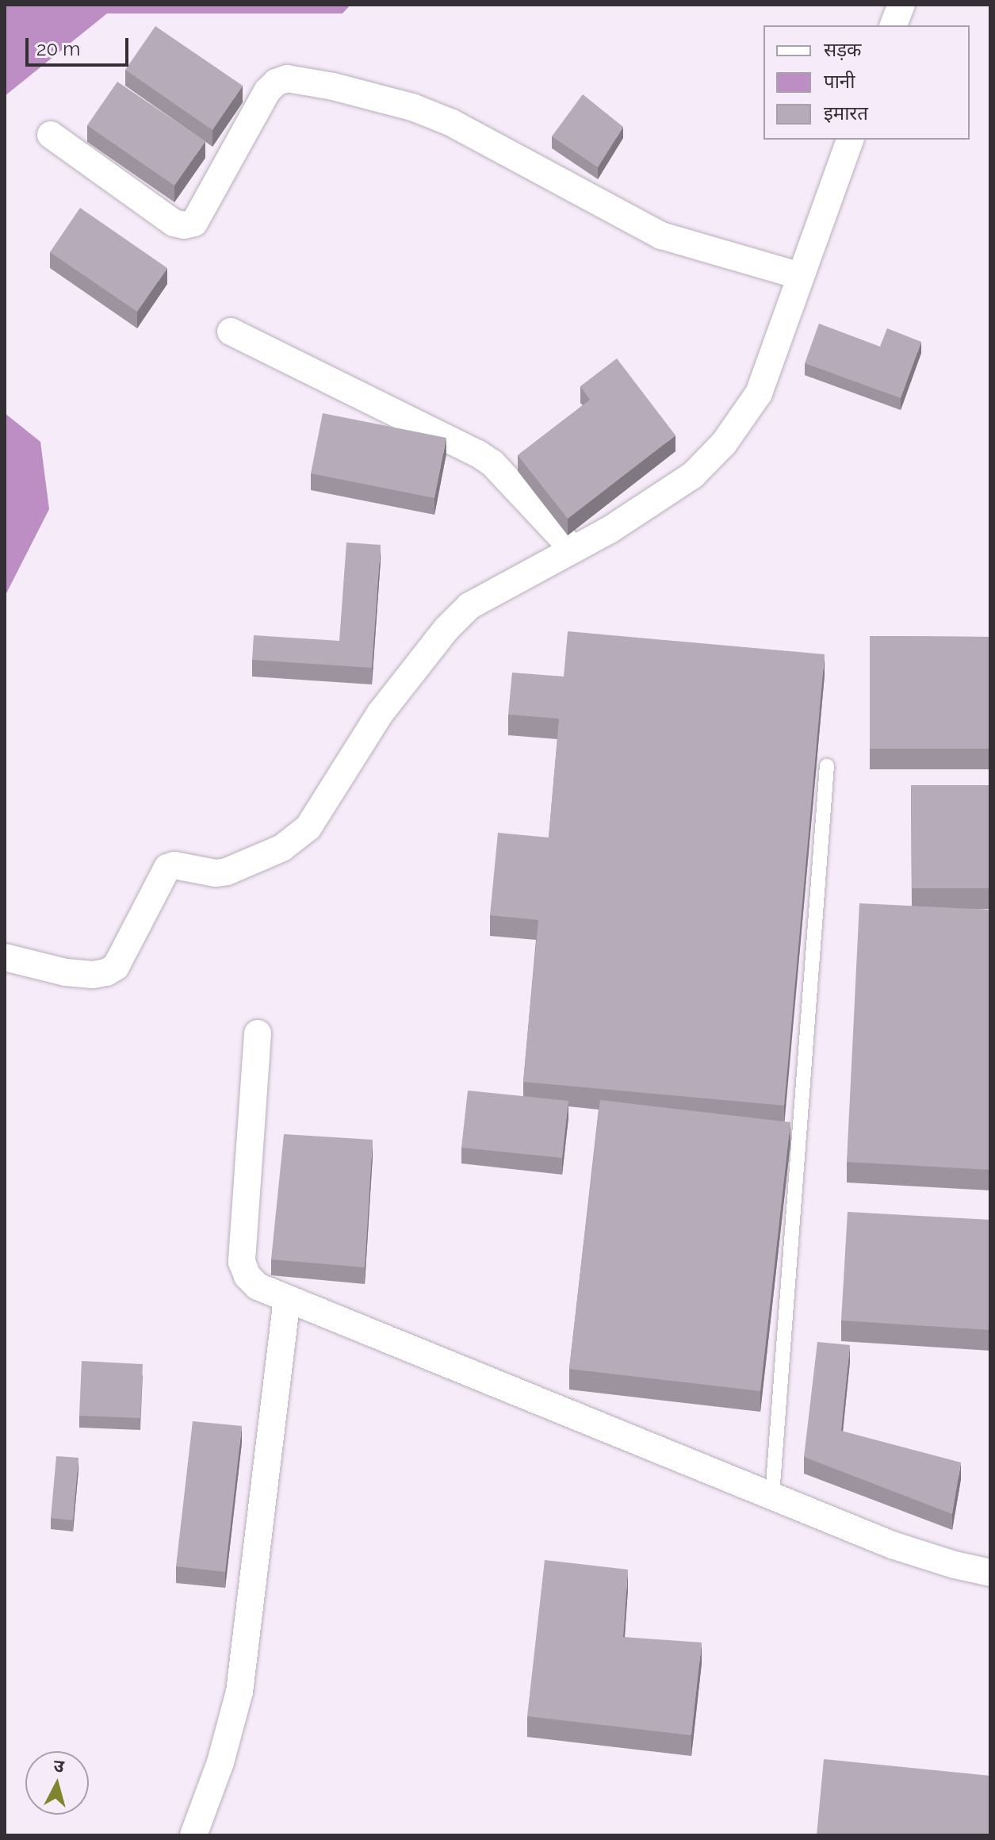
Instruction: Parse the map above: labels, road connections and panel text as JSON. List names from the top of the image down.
{
  "legend": ["सड़क", "पानी", "इमारत"],
  "scale_bar": "20 m",
  "north": "top"
}
